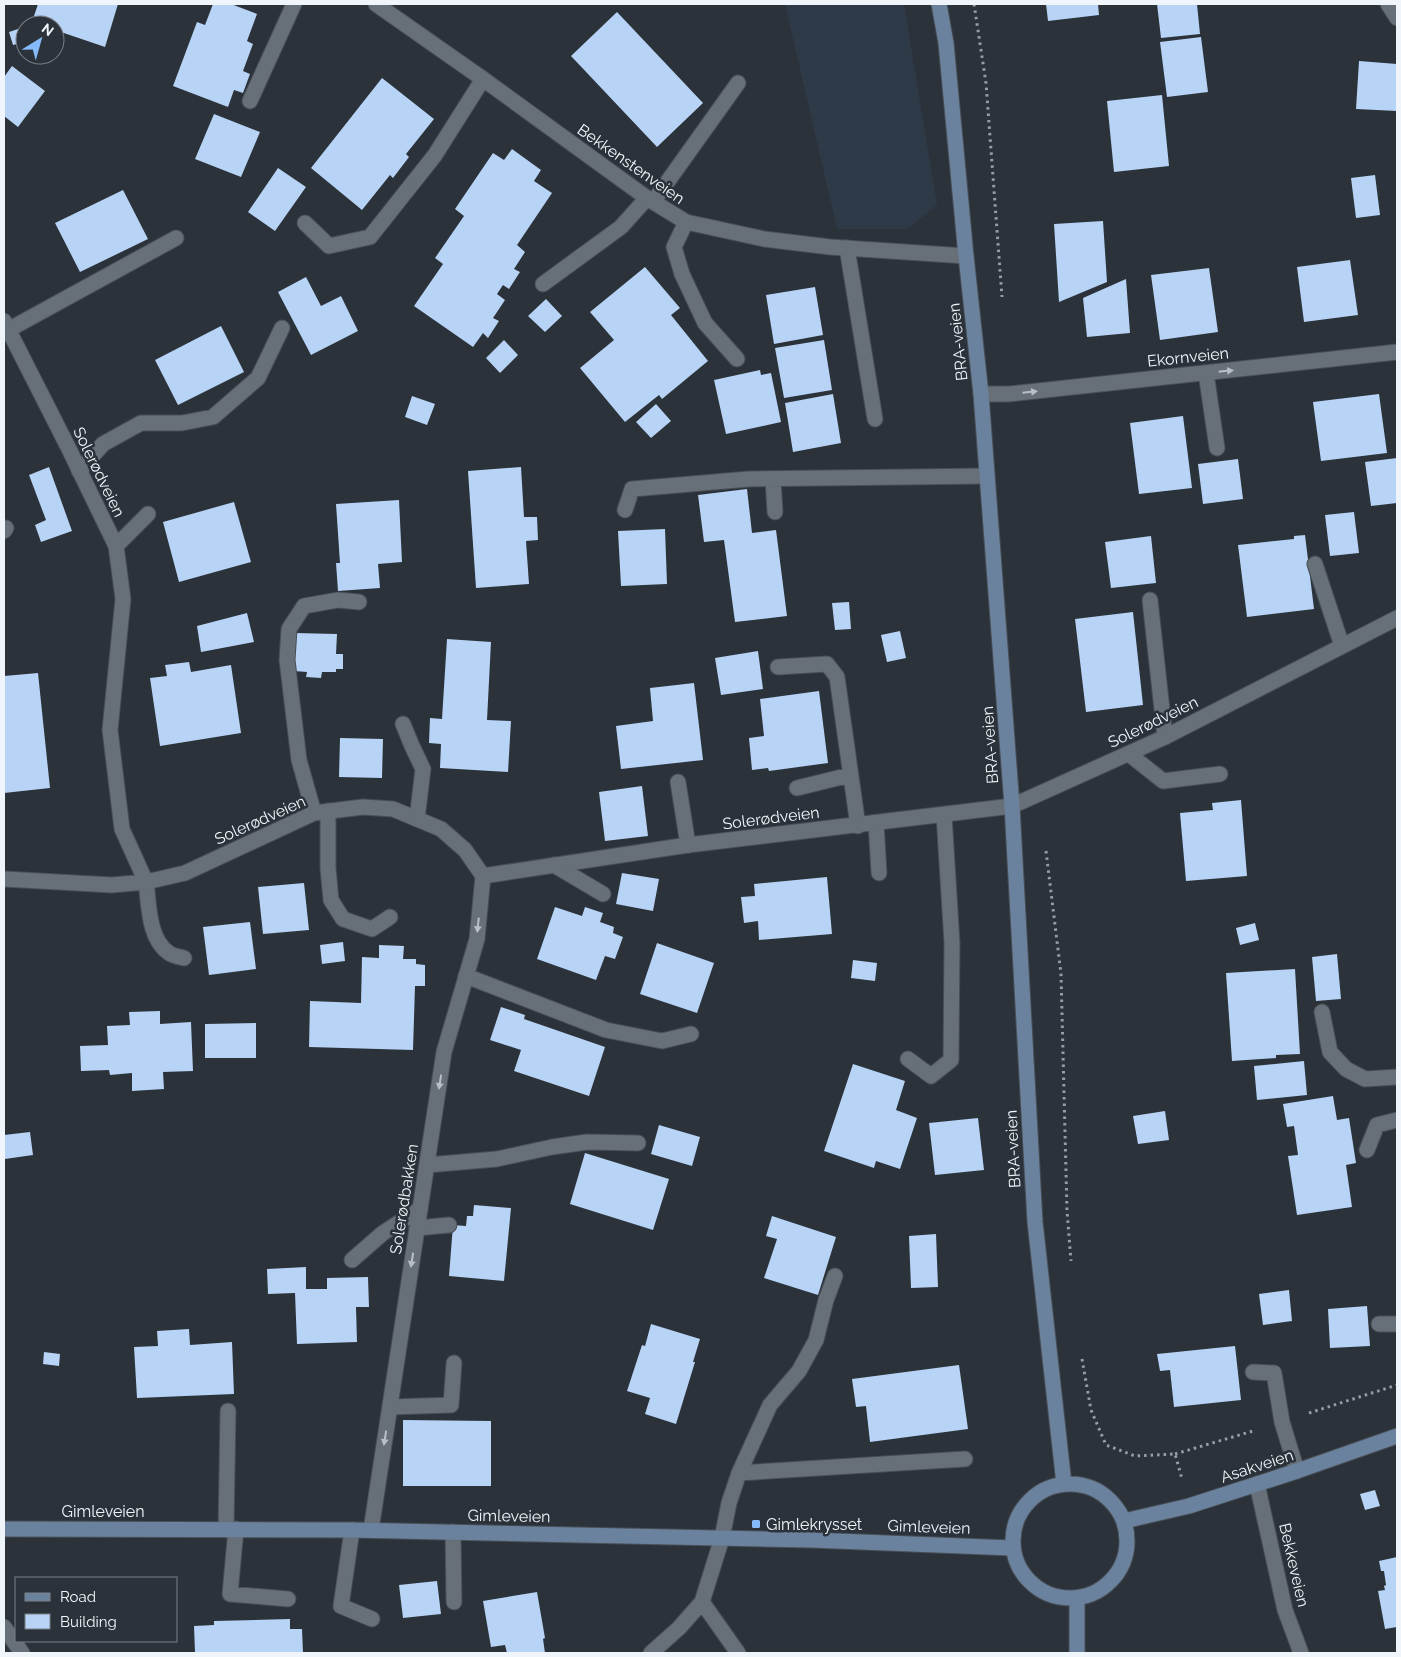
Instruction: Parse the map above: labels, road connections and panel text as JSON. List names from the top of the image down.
{
  "streets": {
    "main road": ["BRA-veien", "Asakveien", "Gimleveien"],
    "street": [
      "Bekkenstenveien",
      "Ekornveien",
      "Solerødveien",
      "Solerødbakken",
      "Bekkeveien"
    ]
  },
  "crossings": [
    ["Bekkenstenveien", "BRA-veien"],
    ["BRA-veien", "Ekornveien"],
    ["BRA-veien", "Solerødveien"],
    ["BRA-veien", "Asakveien"],
    ["BRA-veien", "Gimleveien"],
    ["Solerødveien", "Solerødbakken"],
    ["Solerødbakken", "Gimleveien"],
    ["Asakveien", "Gimleveien"],
    ["Asakveien", "Bekkeveien"]
  ],
  "one_way": ["Ekornveien", "Solerødbakken"],
  "places": {
    "transit": ["Gimlekrysset"]
  },
  "legend": ["Road", "Building"],
  "north": "top right"
}
